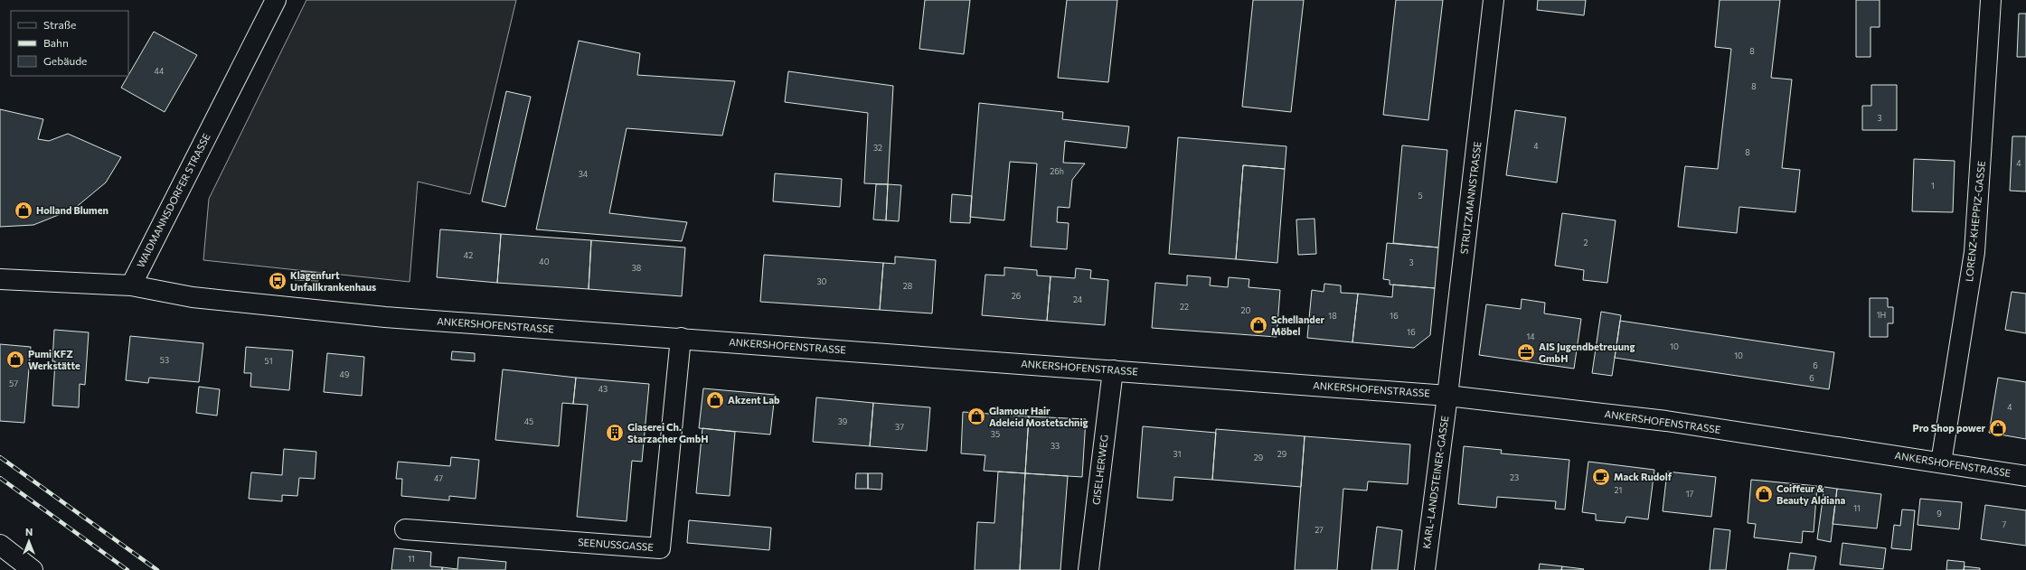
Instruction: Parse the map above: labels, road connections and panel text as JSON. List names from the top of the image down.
{
  "streets": {
    "street": [
      "STRUTZMANNSTRASSE",
      "WAIDMANNSDORFER STRASSE",
      "LORENZ-KHEPPIZ-GASSE",
      "ANKERSHOFENSTRASSE",
      "GISELHERWEG",
      "KARL-LANDSTEINER-GASSE",
      "SEENUSSGASSE"
    ]
  },
  "crossings": [
    ["STRUTZMANNSTRASSE", "ANKERSHOFENSTRASSE"],
    ["STRUTZMANNSTRASSE", "KARL-LANDSTEINER-GASSE"],
    ["WAIDMANNSDORFER STRASSE", "ANKERSHOFENSTRASSE"],
    ["LORENZ-KHEPPIZ-GASSE", "ANKERSHOFENSTRASSE"],
    ["ANKERSHOFENSTRASSE", "GISELHERWEG"],
    ["ANKERSHOFENSTRASSE", "KARL-LANDSTEINER-GASSE"],
    ["ANKERSHOFENSTRASSE", "SEENUSSGASSE"]
  ],
  "places": {
    "shop": [
      "Holland Blumen",
      "Schellander Möbel",
      "Pumi KFZ Werkstätte",
      "Akzent Lab",
      "Glamour Hair Adeleid Mostetschnig",
      "Pro Shop power",
      "Coiffeur & Beauty Aldiana"
    ],
    "bus stop": ["Klagenfurt Unfallkrankenhaus"],
    "office": ["AIS Jugendbetreuung GmbH"],
    "building": ["Glaserei Ch. Starzacher GmbH"],
    "cafe": ["Mack Rudolf"]
  },
  "house_numbers": [
    "8",
    "44",
    "8",
    "3",
    "4",
    "32",
    "8",
    "4",
    "26h",
    "34",
    "1",
    "5",
    "2",
    "42",
    "40",
    "3",
    "38",
    "30",
    "28",
    "26",
    "24",
    "22",
    "20",
    "1H",
    "18",
    "16",
    "16",
    "14",
    "10",
    "10",
    "53",
    "51",
    "6",
    "49",
    "6",
    "57",
    "43",
    "4",
    "45",
    "39",
    "37",
    "35",
    "33",
    "31",
    "29",
    "29",
    "23",
    "47",
    "21",
    "17",
    "11",
    "9",
    "7",
    "27",
    "11"
  ],
  "legend": ["Straße", "Bahn", "Gebäude"],
  "north": "top"
}
